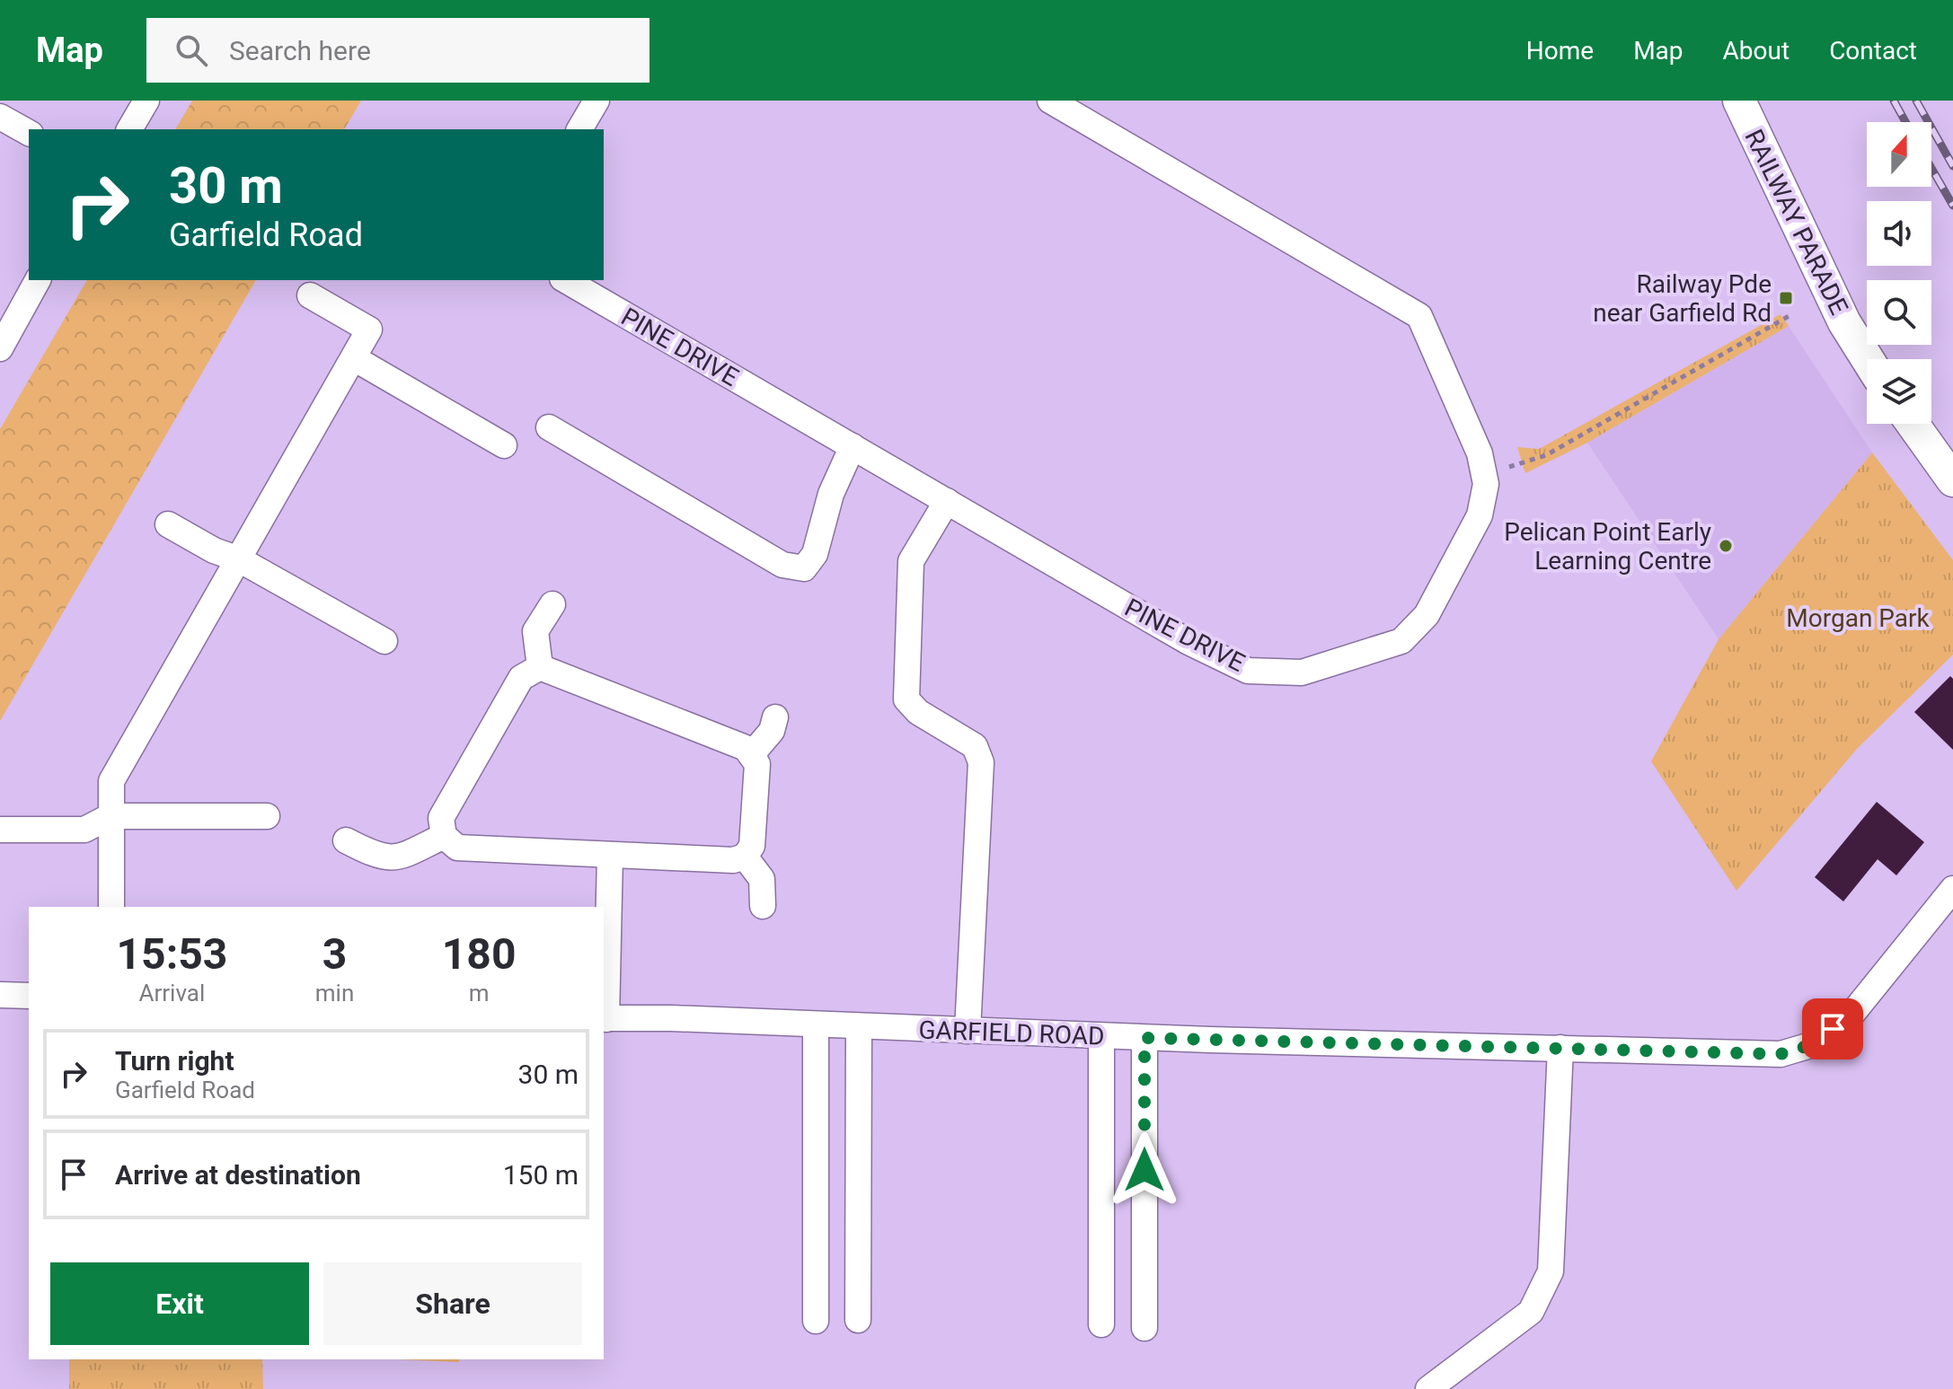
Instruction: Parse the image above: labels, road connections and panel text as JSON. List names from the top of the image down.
{
  "streets": {
    "street": ["RAILWAY PARADE", "PINE DRIVE", "GARFIELD ROAD"]
  },
  "parks": ["Morgan Park"],
  "places": {
    "transit": ["Railway Pde near Garfield Rd"],
    "other": ["Pelican Point Early Learning Centre"]
  },
  "north": "top",
  "page": {
    "header": "Map",
    "search": "Search here",
    "nav": [
      "Home",
      "Map",
      "About",
      "Contact"
    ],
    "turn": ["30 m", "Garfield Road"],
    "eta": [
      "15:53",
      "Arrival",
      "3",
      "min",
      "180",
      "m"
    ],
    "list": [
      {
        "name": "Turn right",
        "note": "Garfield Road",
        "value": "30 m"
      },
      {
        "name": "Arrive at destination",
        "value": "150 m"
      }
    ],
    "buttons": ["Exit", "Share"]
  }
}
